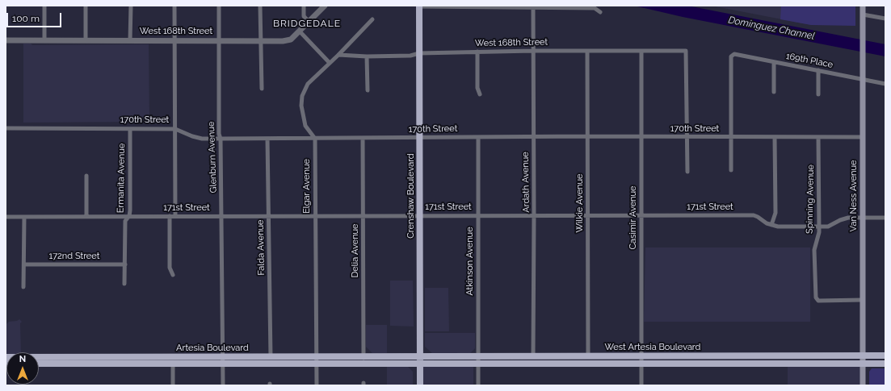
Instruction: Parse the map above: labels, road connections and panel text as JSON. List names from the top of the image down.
{
  "streets": {
    "main road": [
      "Crenshaw Boulevard",
      "Van Ness Avenue",
      "West Artesia Boulevard",
      "Artesia Boulevard"
    ],
    "street": [
      "West 168th Street",
      "169th Place",
      "170th Street",
      "Glenburn Avenue",
      "Ermanita Avenue",
      "Ardath Avenue",
      "Elgar Avenue",
      "Spinning Avenue",
      "Wilkie Avenue",
      "171st Street",
      "Casimir Avenue",
      "Falda Avenue",
      "Delia Avenue",
      "172nd Street",
      "Atkinson Avenue"
    ]
  },
  "crossings": [
    ["West 168th Street", "170th Street"],
    ["West 168th Street", "Glenburn Avenue"],
    ["West 168th Street", "Ardath Avenue"],
    ["West 168th Street", "Crenshaw Boulevard"],
    ["West 168th Street", "Wilkie Avenue"],
    ["West 168th Street", "Casimir Avenue"],
    ["169th Place", "170th Street"],
    ["169th Place", "Van Ness Avenue"],
    ["170th Street", "Glenburn Avenue"],
    ["170th Street", "Ermanita Avenue"],
    ["170th Street", "Ardath Avenue"],
    ["170th Street", "Elgar Avenue"],
    ["170th Street", "Crenshaw Boulevard"],
    ["170th Street", "Van Ness Avenue"],
    ["170th Street", "Spinning Avenue"],
    ["170th Street", "Wilkie Avenue"],
    ["170th Street", "Casimir Avenue"],
    ["170th Street", "Falda Avenue"],
    ["170th Street", "Delia Avenue"],
    ["170th Street", "Atkinson Avenue"],
    ["Glenburn Avenue", "171st Street"],
    ["Glenburn Avenue", "Artesia Boulevard"],
    ["Ermanita Avenue", "171st Street"],
    ["Ermanita Avenue", "172nd Street"],
    ["Ardath Avenue", "171st Street"],
    ["Ardath Avenue", "West Artesia Boulevard"],
    ["Elgar Avenue", "171st Street"],
    ["Elgar Avenue", "Artesia Boulevard"],
    ["Crenshaw Boulevard", "171st Street"],
    ["Crenshaw Boulevard", "West Artesia Boulevard"],
    ["Crenshaw Boulevard", "Artesia Boulevard"],
    ["Van Ness Avenue", "Spinning Avenue"],
    ["Van Ness Avenue", "171st Street"],
    ["Van Ness Avenue", "West Artesia Boulevard"],
    ["Spinning Avenue", "171st Street"],
    ["Wilkie Avenue", "171st Street"],
    ["Wilkie Avenue", "West Artesia Boulevard"],
    ["171st Street", "Casimir Avenue"],
    ["171st Street", "Falda Avenue"],
    ["171st Street", "Delia Avenue"],
    ["171st Street", "Atkinson Avenue"],
    ["Casimir Avenue", "West Artesia Boulevard"],
    ["Falda Avenue", "Artesia Boulevard"],
    ["Delia Avenue", "Artesia Boulevard"],
    ["Atkinson Avenue", "West Artesia Boulevard"],
    ["West Artesia Boulevard", "Artesia Boulevard"]
  ],
  "districts": ["BRIDGEDALE"],
  "water": ["Dominguez Channel"],
  "scale_bar": "100 m",
  "north": "top"
}
